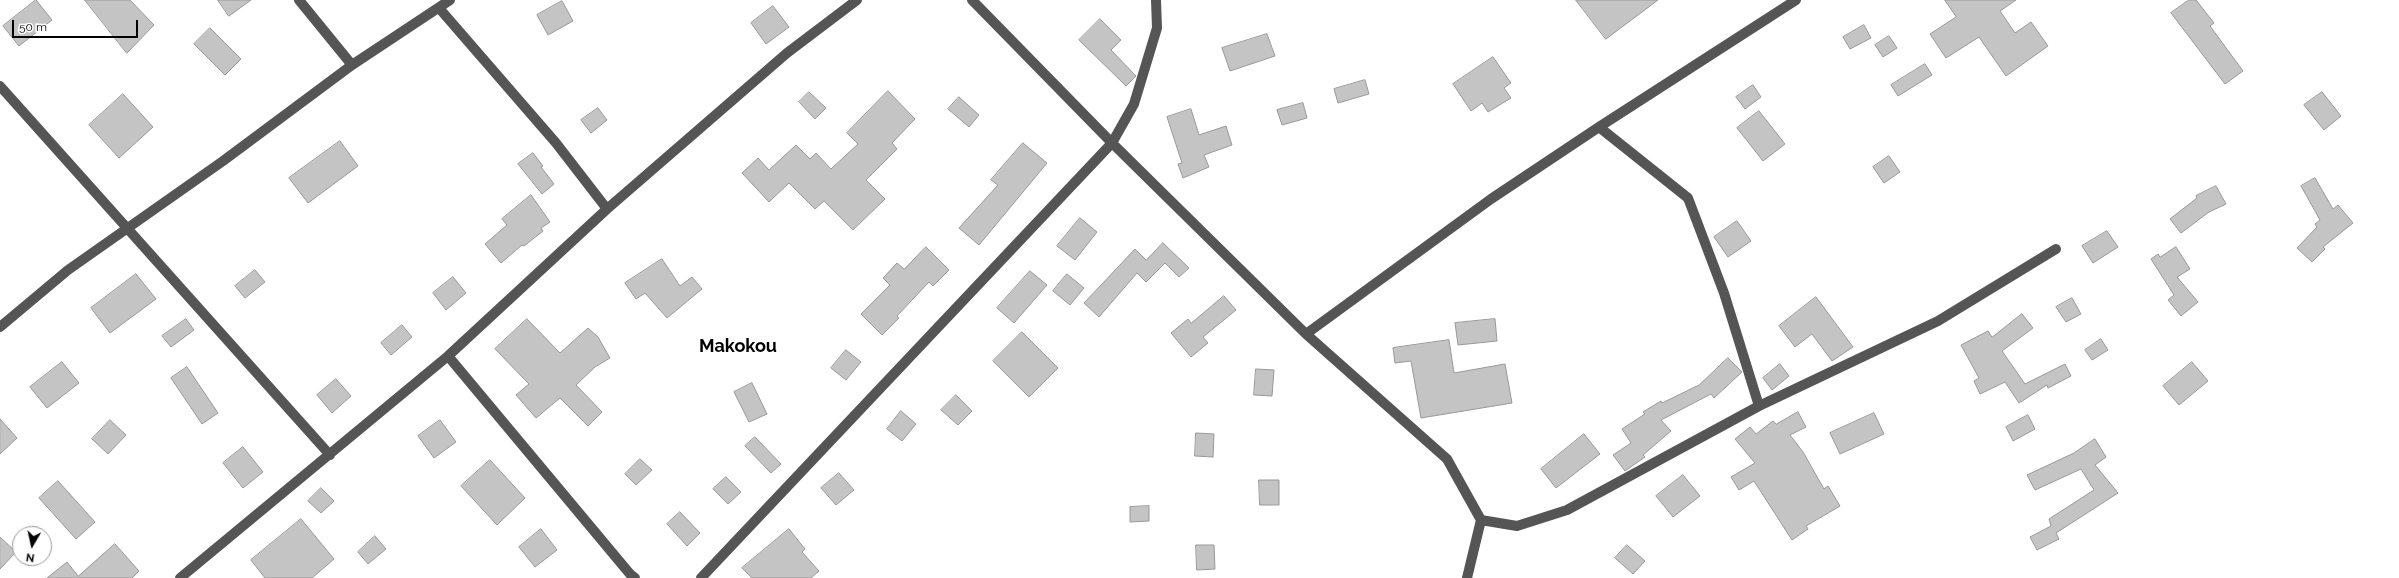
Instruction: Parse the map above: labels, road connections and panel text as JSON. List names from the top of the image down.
{
  "districts": ["Makokou"],
  "scale_bar": "50 m",
  "north": "bottom"
}
